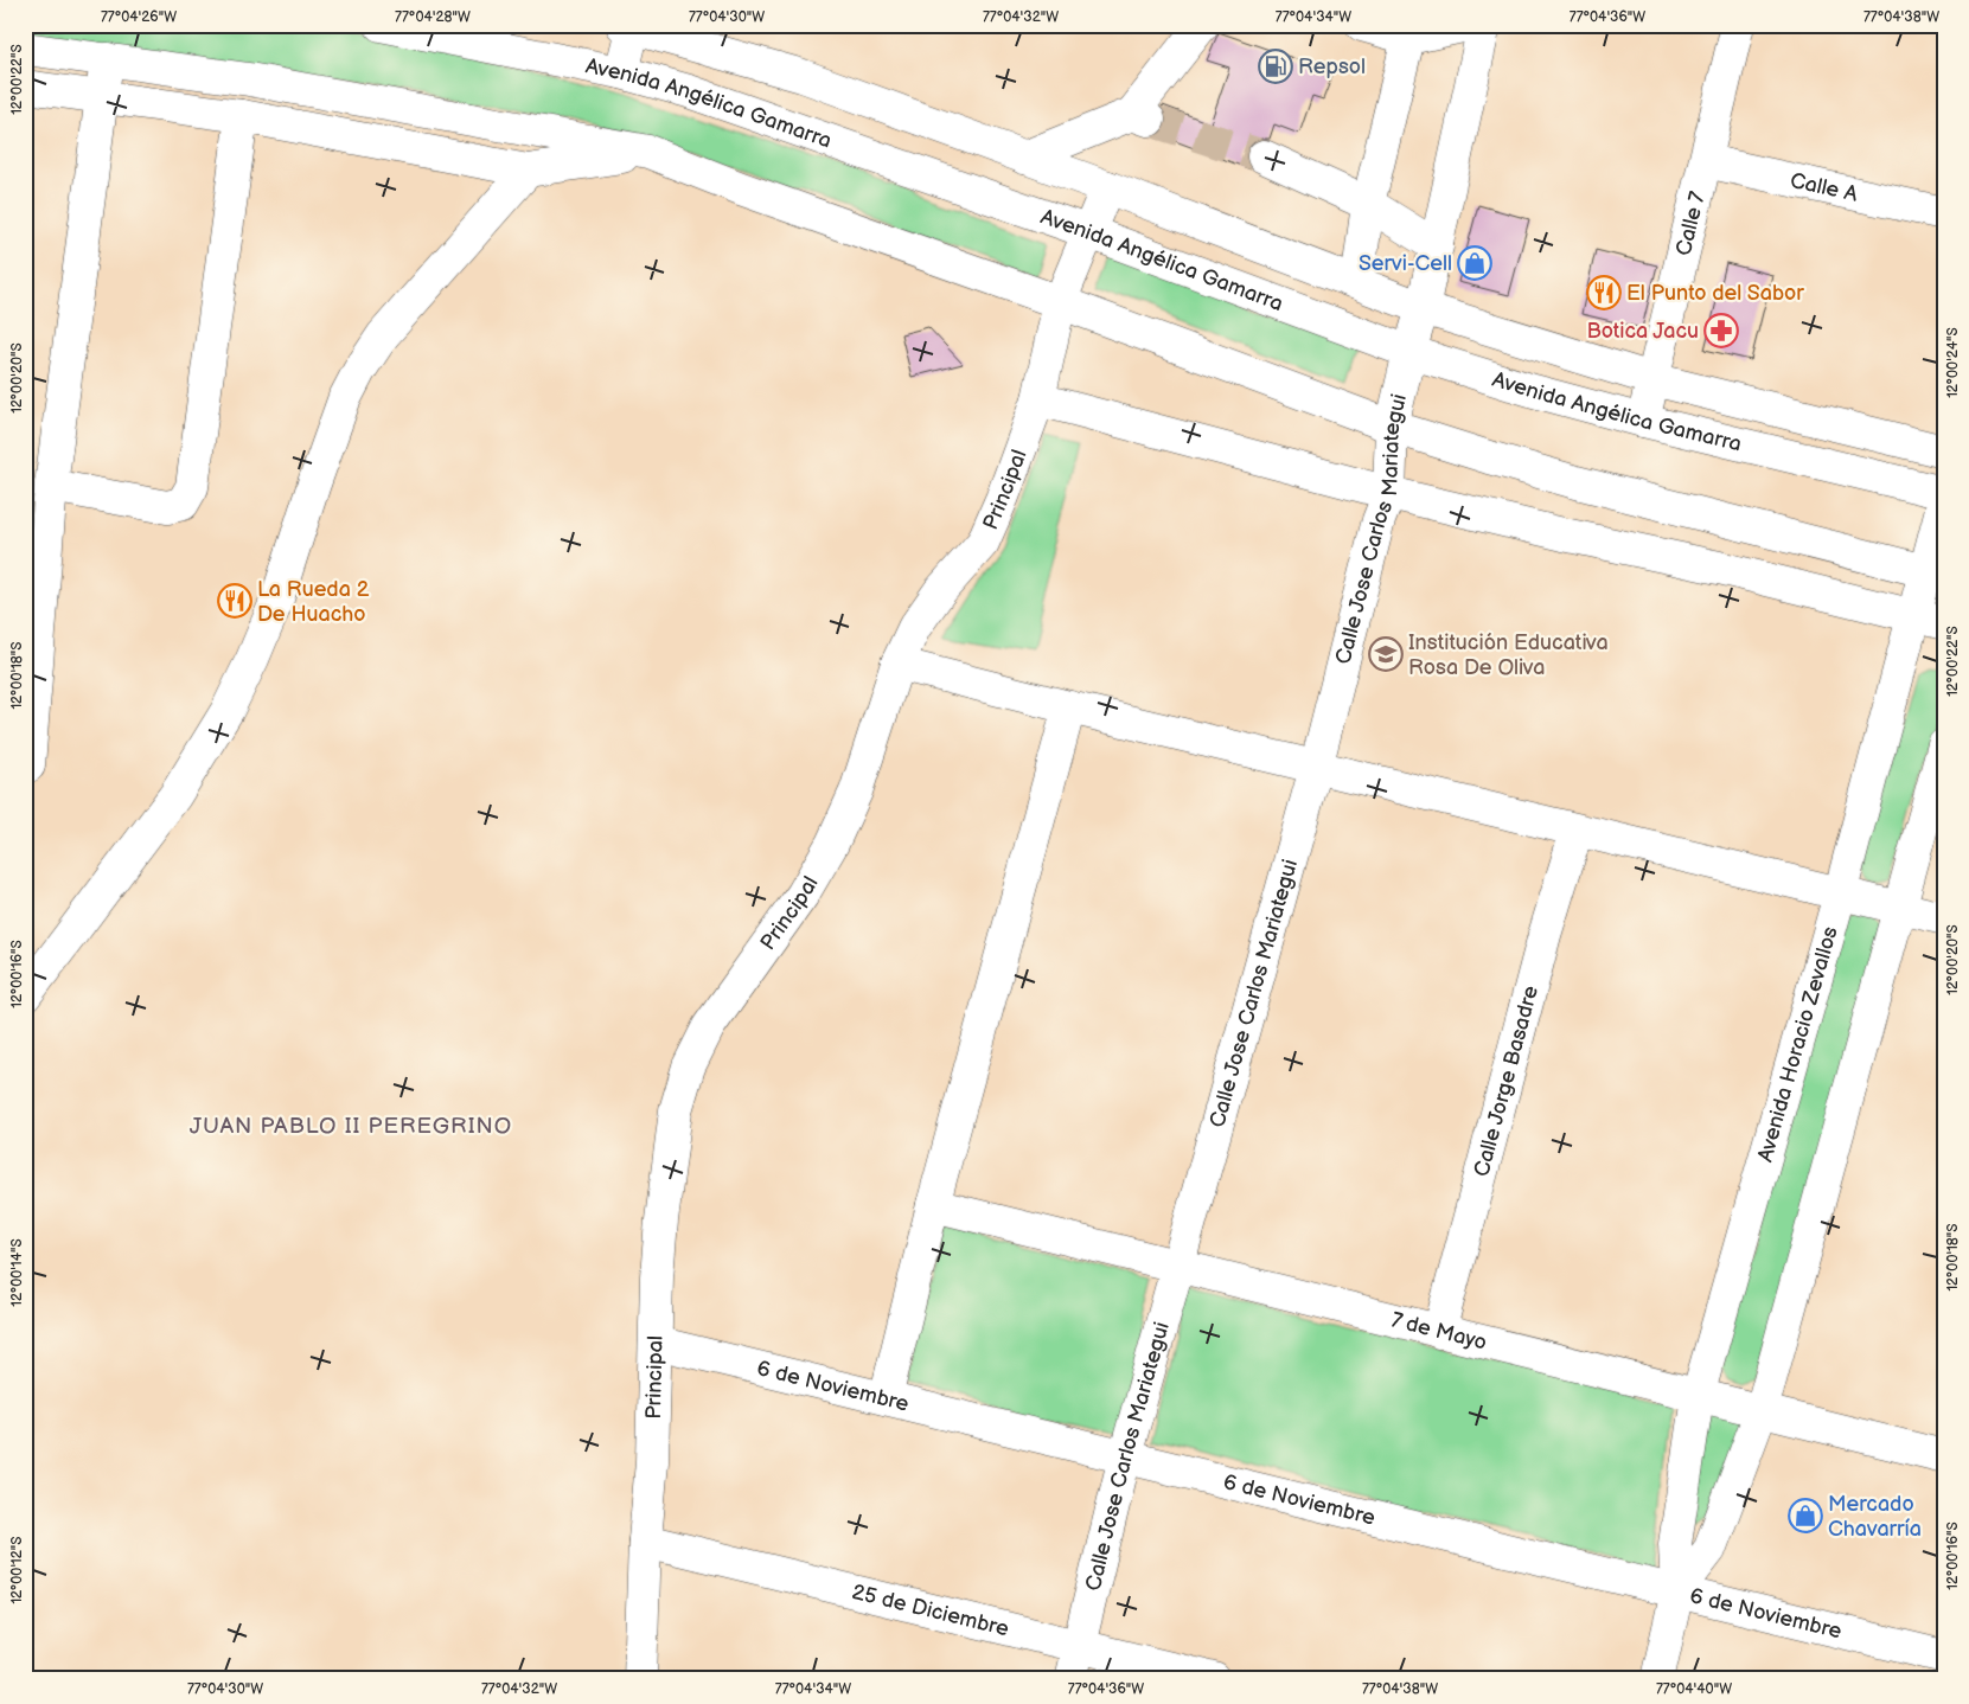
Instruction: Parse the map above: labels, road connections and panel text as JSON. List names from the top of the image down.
{
  "streets": {
    "street": [
      "Avenida Angélica Gamarra",
      "Calle A",
      "Calle 7",
      "Principal",
      "Calle Jose Carlos Mariategui",
      "Avenida Horacio Zevallos",
      "Calle Jorge Basadre",
      "7 de Mayo",
      "6 de Noviembre",
      "25 de Diciembre"
    ]
  },
  "crossings": [
    ["Avenida Angélica Gamarra", "Calle 7"],
    ["Avenida Angélica Gamarra", "Principal"],
    ["Avenida Angélica Gamarra", "Calle Jose Carlos Mariategui"],
    ["Calle A", "Calle 7"],
    ["Principal", "6 de Noviembre"],
    ["Principal", "25 de Diciembre"],
    ["Calle Jose Carlos Mariategui", "7 de Mayo"],
    ["Calle Jose Carlos Mariategui", "6 de Noviembre"],
    ["Calle Jose Carlos Mariategui", "25 de Diciembre"],
    ["Avenida Horacio Zevallos", "7 de Mayo"],
    ["Avenida Horacio Zevallos", "6 de Noviembre"],
    ["Calle Jorge Basadre", "7 de Mayo"]
  ],
  "districts": ["JUAN PABLO II PEREGRINO"],
  "places": {
    "fuel station": ["Repsol"],
    "shop": ["Servi-Cell", "Mercado Chavarría"],
    "restaurant": ["El Punto del Sabor", "La Rueda 2 De Huacho"],
    "pharmacy": ["Botica Jacu"],
    "school or university": ["Institución Educativa Rosa De Oliva"]
  },
  "coordinates": [
    "77°04'26\"W",
    "77°04'28\"W",
    "77°04'30\"W",
    "77°04'32\"W",
    "77°04'34\"W",
    "77°04'36\"W",
    "77°04'38\"W",
    "12°00'22\"S",
    "12°00'24\"S",
    "12°00'20\"S",
    "12°00'18\"S",
    "12°00'16\"S",
    "12°00'14\"S",
    "12°00'12\"S",
    "77°04'40\"W"
  ]
}
